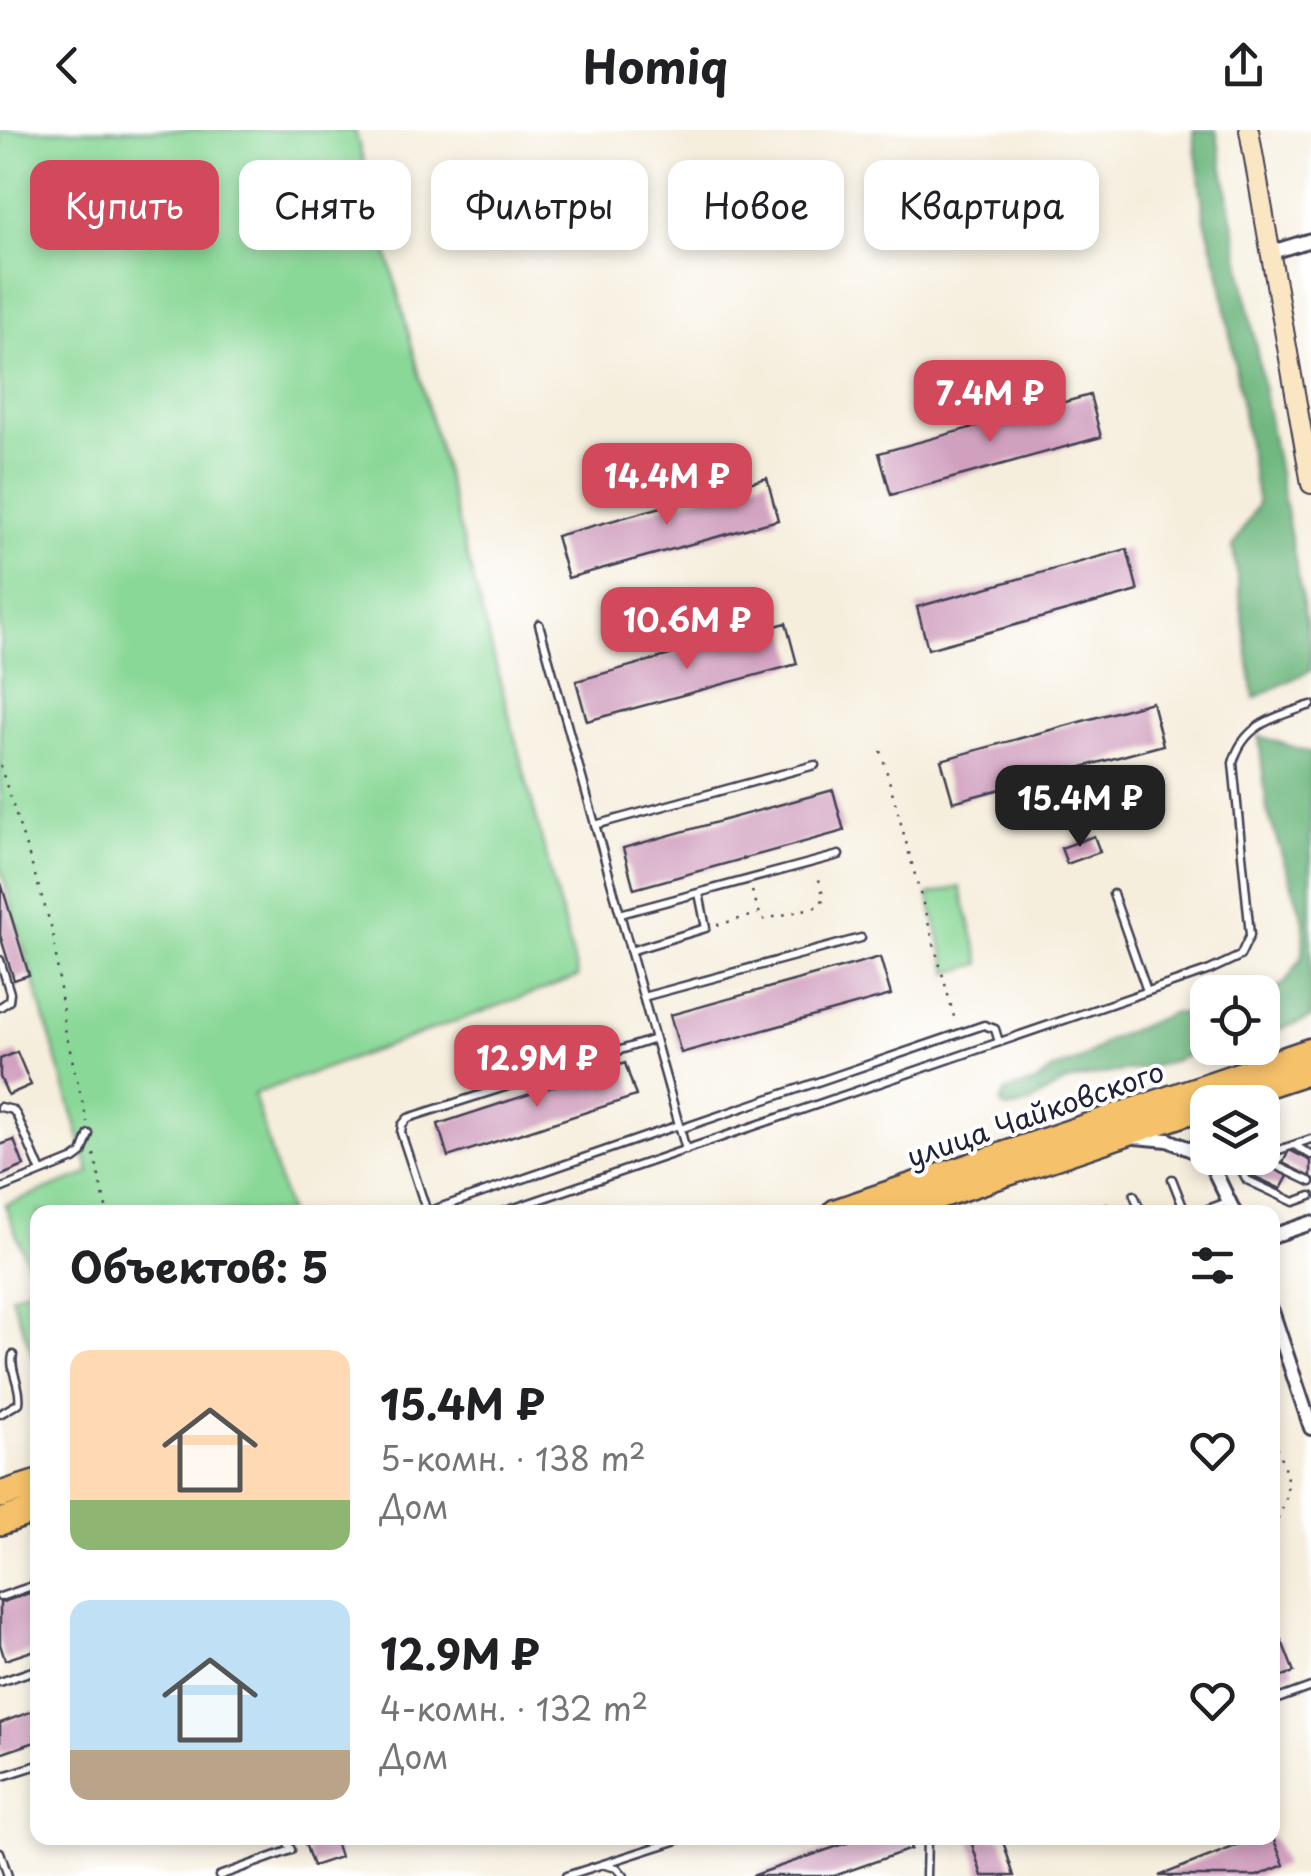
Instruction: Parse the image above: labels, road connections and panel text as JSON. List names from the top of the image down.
{
  "streets": {
    "highway": ["улица Чайковского"]
  },
  "page": {
    "header": "Homiq",
    "chip": [
      "Купить",
      "Снять",
      "Фильтры",
      "Новое",
      "Квартира"
    ],
    "price": [
      "7.4M ₽",
      "14.4M ₽",
      "10.6M ₽",
      "15.4M ₽",
      "12.9M ₽"
    ],
    "heading": "Объектов: 5",
    "list": [
      {
        "name": "15.4M ₽",
        "note": "5-комн. · 138 m² · Дом"
      },
      {
        "name": "12.9M ₽",
        "note": "4-комн. · 132 m² · Дом"
      }
    ]
  }
}
